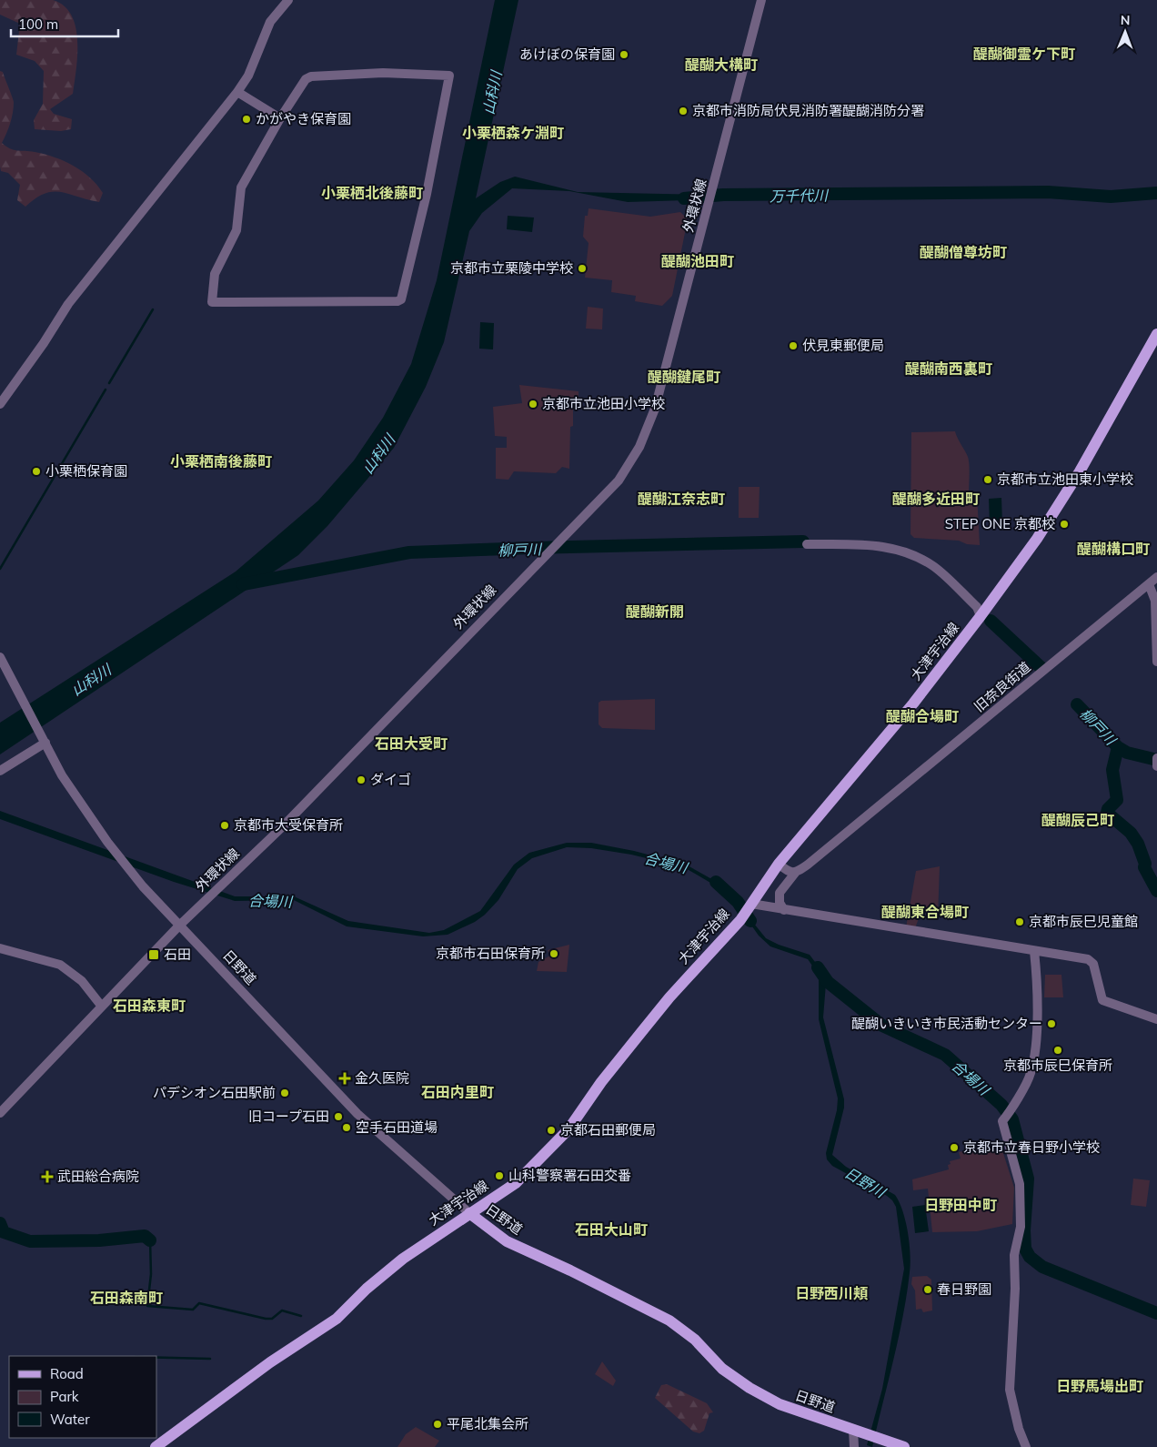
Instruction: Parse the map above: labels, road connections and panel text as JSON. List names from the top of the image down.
{
  "streets": {
    "main road": ["大津宇治線", "日野道"],
    "street": ["外環状線", "旧奈良街道"]
  },
  "crossings": [
    ["外環状線", "日野道"],
    ["大津宇治線", "日野道"]
  ],
  "districts": [
    "醍醐御霊ケ下町",
    "醍醐大構町",
    "小栗栖森ケ淵町",
    "小栗栖北後藤町",
    "醍醐僧尊坊町",
    "醍醐池田町",
    "醍醐南西裏町",
    "醍醐鍵尾町",
    "小栗栖南後藤町",
    "醍醐江奈志町",
    "醍醐多近田町",
    "醍醐構口町",
    "醍醐新開",
    "醍醐合場町",
    "石田大受町",
    "醍醐辰己町",
    "醍醐東合場町",
    "石田森東町",
    "石田内里町",
    "日野田中町",
    "石田大山町",
    "日野西川頬",
    "石田森南町",
    "日野馬場出町"
  ],
  "water": [
    "山科川",
    "万千代川",
    "柳戸川",
    "合場川",
    "日野川"
  ],
  "places": {
    "other": [
      "あけぼの保育園",
      "京都市消防局伏見消防署醍醐消防分署",
      "かがやき保育園",
      "京都市立栗陵中学校",
      "伏見東郵便局",
      "京都市立池田小学校",
      "小栗栖保育園",
      "京都市立池田東小学校",
      "STEP ONE 京都校",
      "ダイゴ",
      "京都市大受保育所",
      "京都市辰巳児童館",
      "京都市石田保育所",
      "醍醐いきいき市民活動センター",
      "京都市辰巳保育所",
      "パデシオン石田駅前",
      "旧コープ石田",
      "空手石田道場",
      "京都石田郵便局",
      "京都市立春日野小学校",
      "山科警察署石田交番",
      "春日野園",
      "平尾北集会所"
    ],
    "transit": ["石田"],
    "health": ["金久医院", "武田総合病院"]
  },
  "legend": ["Road", "Park", "Water"],
  "scale_bar": "100 m",
  "north": "top"
}
